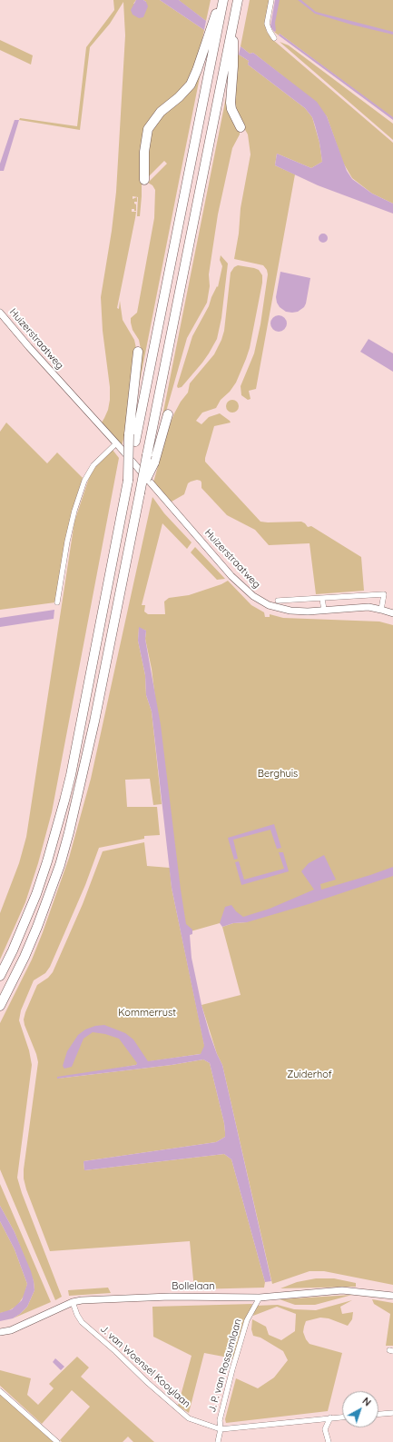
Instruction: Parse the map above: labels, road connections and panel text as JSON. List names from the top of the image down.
{
  "streets": {
    "street": [
      "Huizerstraatweg",
      "Bollelaan",
      "J. P. van Rossumlaan",
      "J. van Woensel Kooylaan"
    ]
  },
  "crossings": [
    ["Bollelaan", "J. P. van Rossumlaan"],
    ["Bollelaan", "J. van Woensel Kooylaan"],
    ["J. P. van Rossumlaan", "J. van Woensel Kooylaan"]
  ],
  "parks": ["Berghuis", "Kommerrust", "Zuiderhof"],
  "north": "top right"
}
